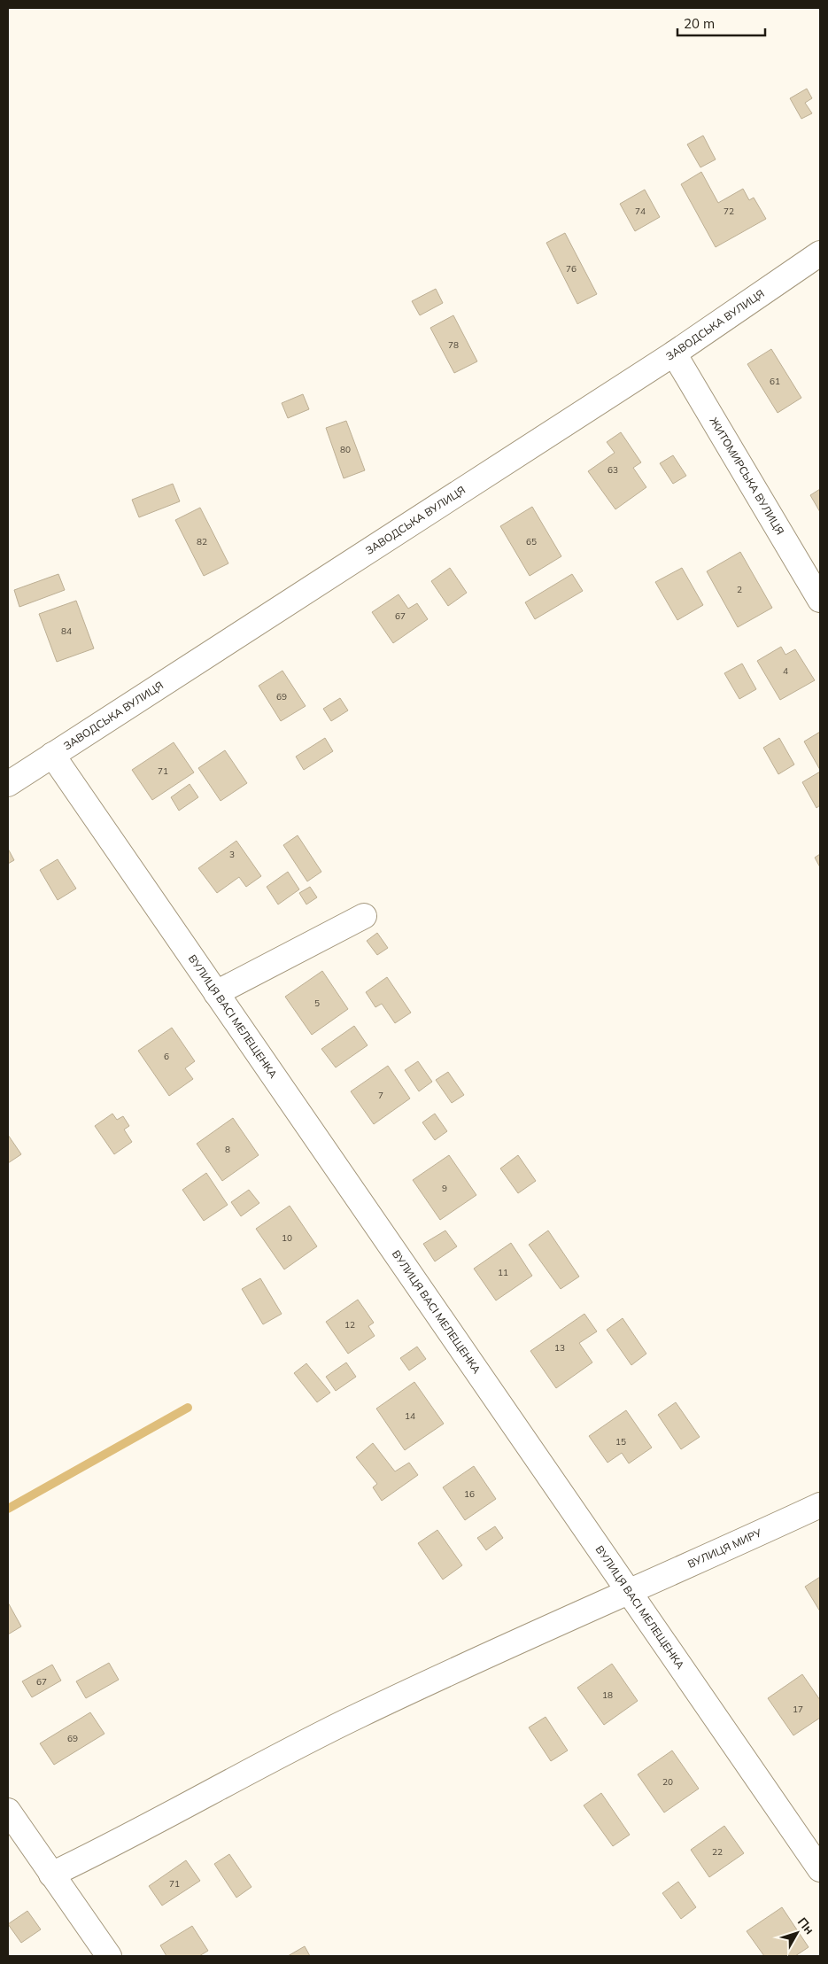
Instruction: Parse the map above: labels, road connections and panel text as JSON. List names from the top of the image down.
{
  "streets": {
    "street": [
      "ЗАВОДСЬКА ВУЛИЦЯ",
      "ЖИТОМИРСЬКА ВУЛИЦЯ",
      "ВУЛИЦЯ ВАСІ МЕЛЕЩЕНКА",
      "ВУЛИЦЯ МИРУ"
    ]
  },
  "crossings": [
    ["ЗАВОДСЬКА ВУЛИЦЯ", "ЖИТОМИРСЬКА ВУЛИЦЯ"],
    ["ЗАВОДСЬКА ВУЛИЦЯ", "ВУЛИЦЯ ВАСІ МЕЛЕЩЕНКА"],
    ["ВУЛИЦЯ ВАСІ МЕЛЕЩЕНКА", "ВУЛИЦЯ МИРУ"]
  ],
  "house_numbers": [
    "74",
    "72",
    "76",
    "78",
    "61",
    "80",
    "63",
    "82",
    "65",
    "2",
    "67",
    "84",
    "4",
    "69",
    "71",
    "3",
    "5",
    "6",
    "7",
    "8",
    "9",
    "10",
    "11",
    "12",
    "13",
    "14",
    "15",
    "16",
    "67",
    "18",
    "17",
    "69",
    "20",
    "22",
    "71"
  ],
  "scale_bar": "20 m",
  "north": "top right"
}
